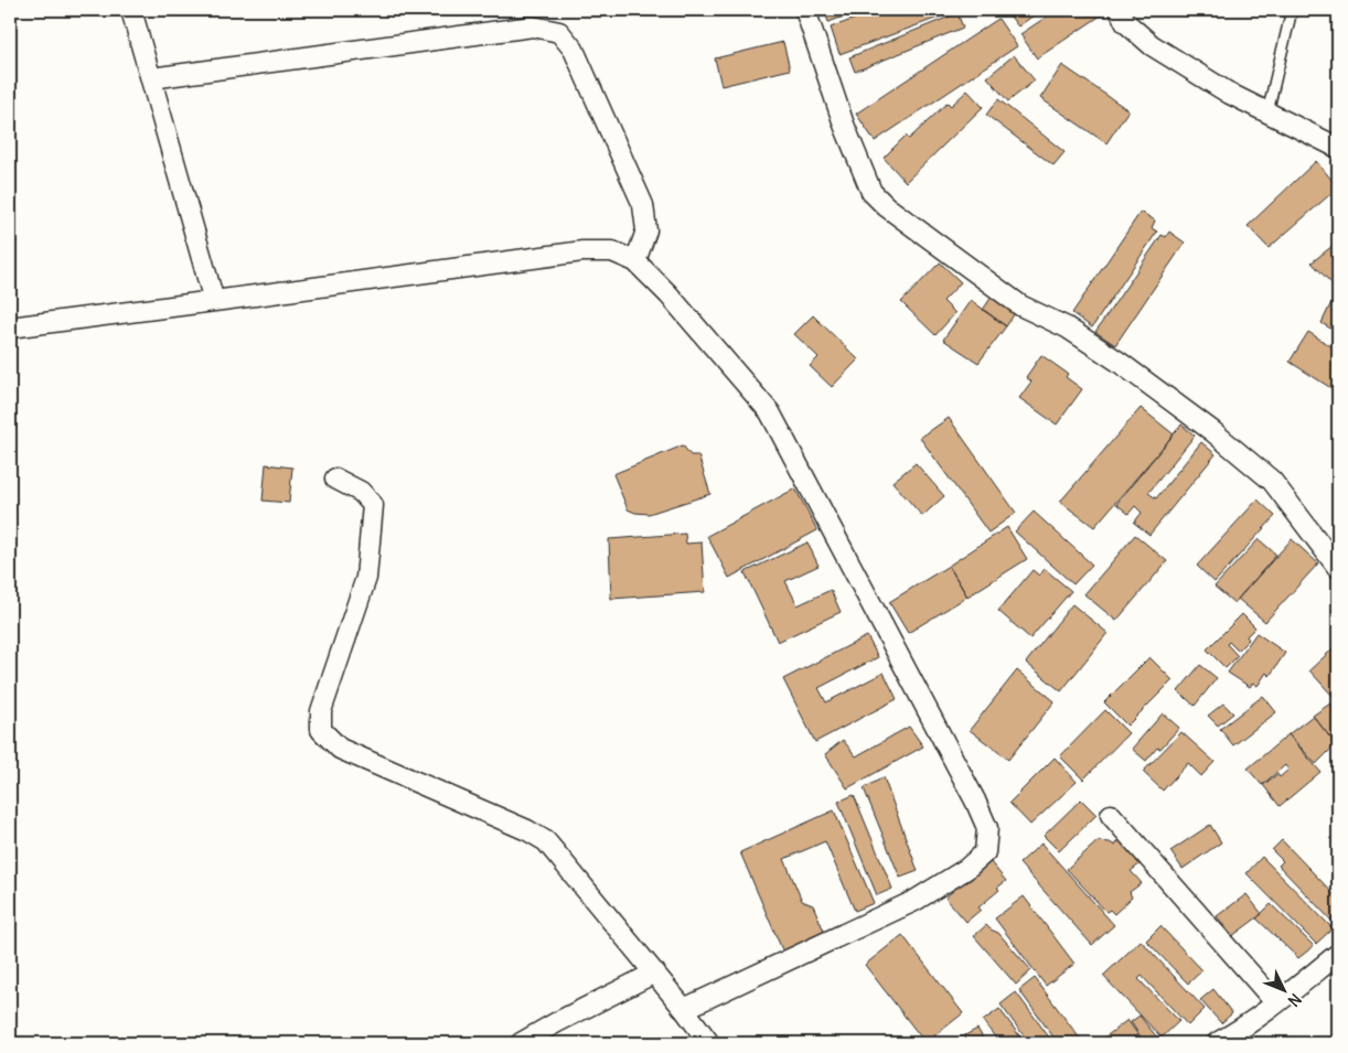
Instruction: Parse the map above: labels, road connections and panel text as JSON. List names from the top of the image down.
{
  "north": "bottom right"
}
